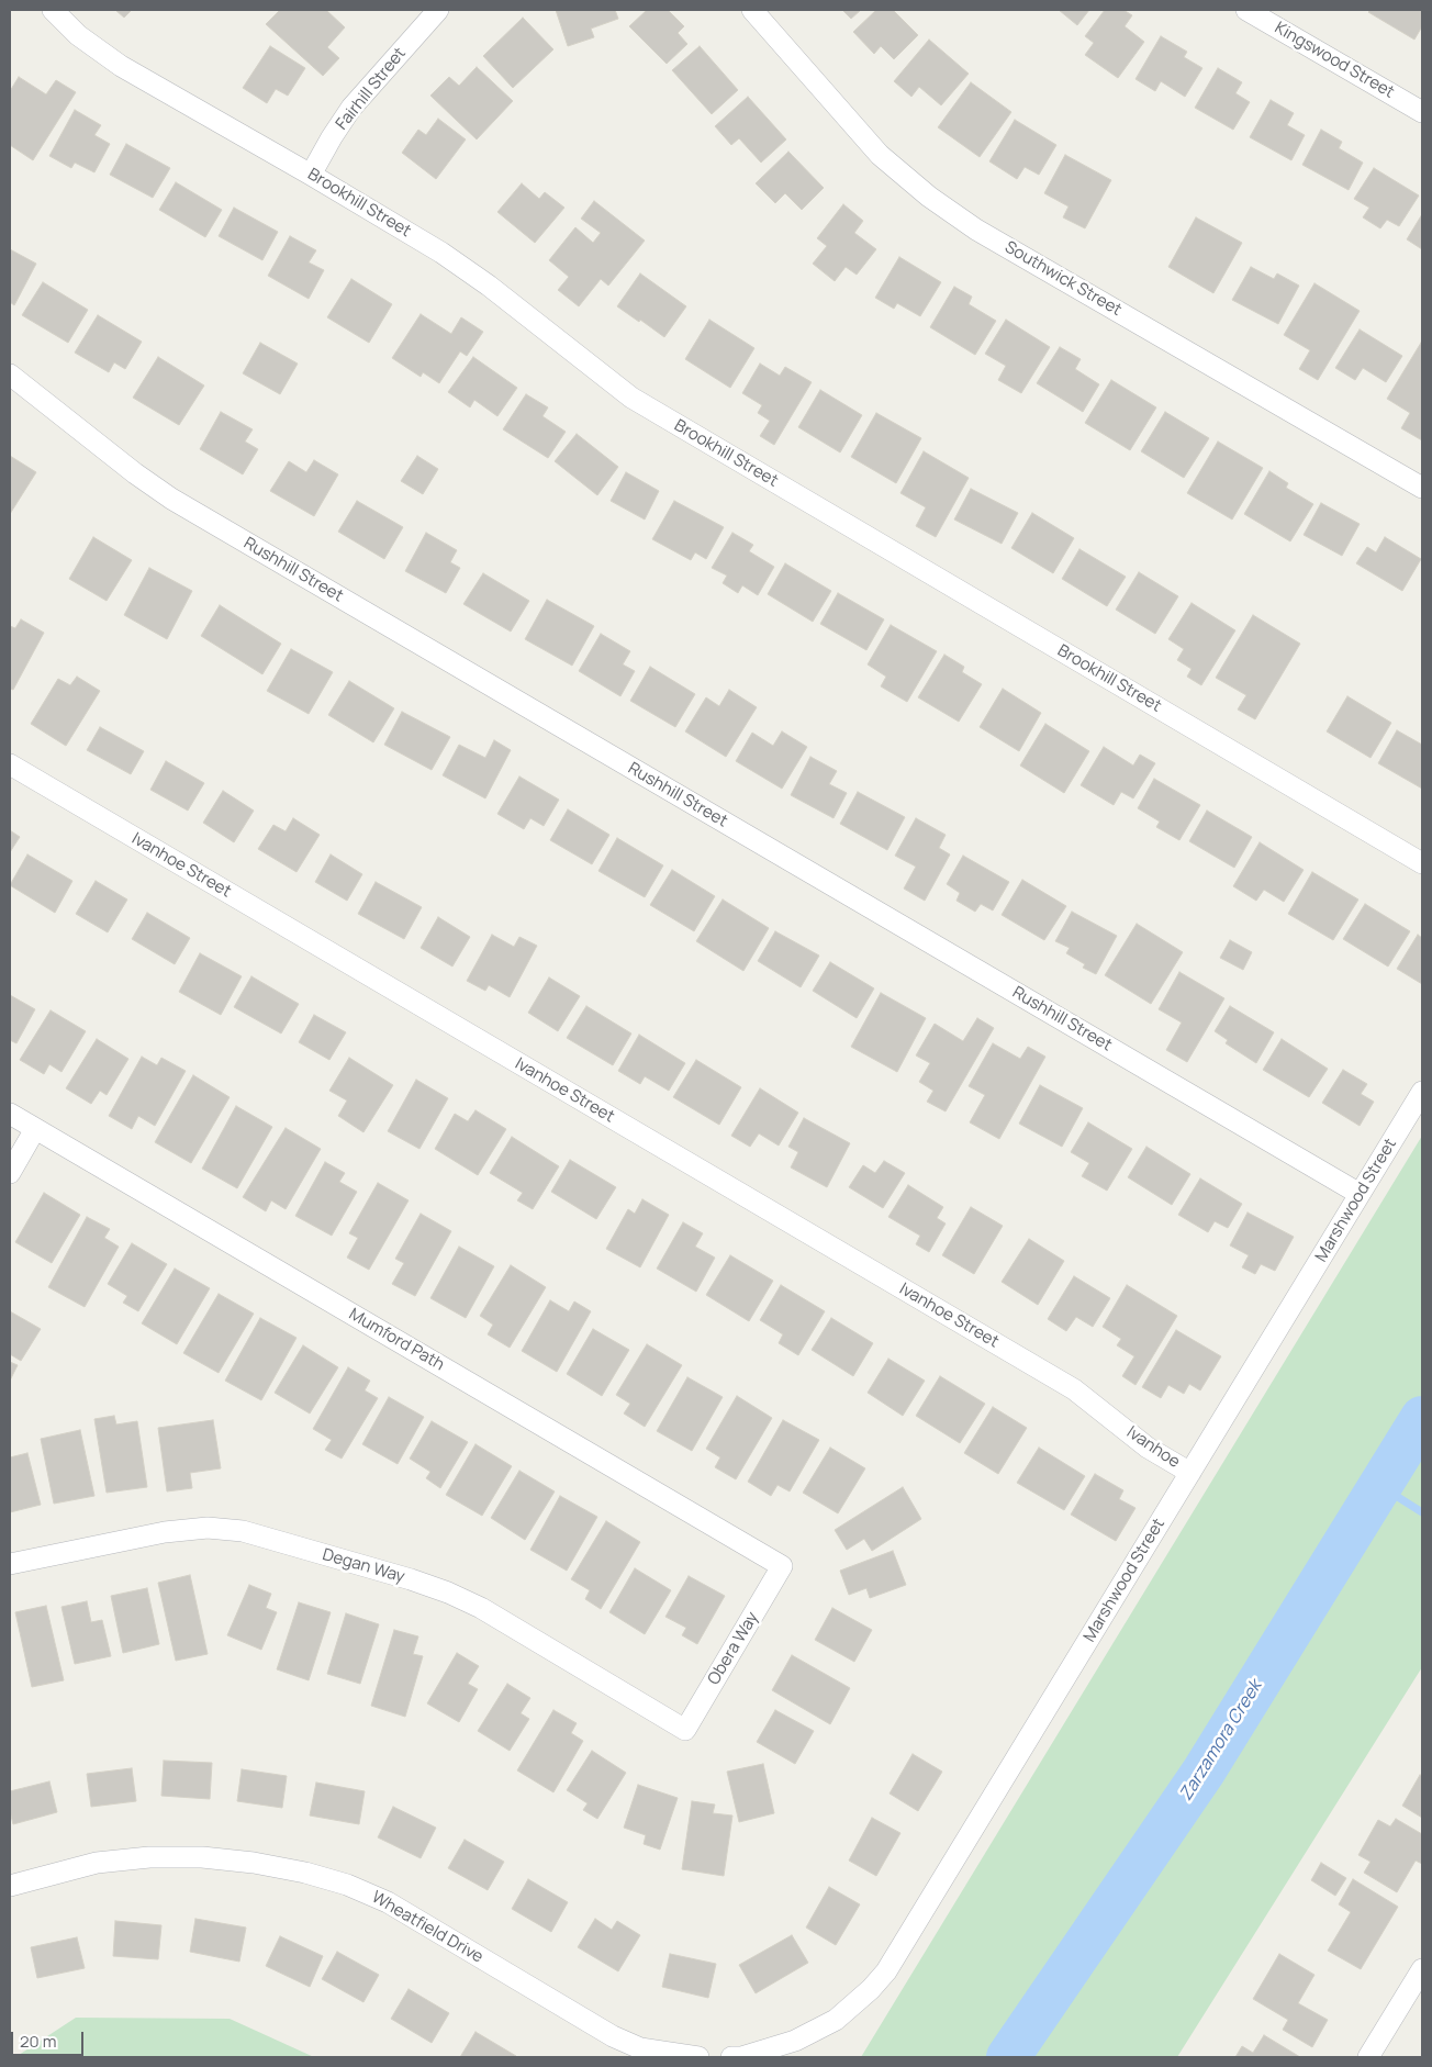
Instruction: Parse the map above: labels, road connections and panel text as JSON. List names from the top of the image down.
{
  "streets": {
    "street": [
      "Kingswood Street",
      "Fairhill Street",
      "Brookhill Street",
      "Southwick Street",
      "Rushhill Street",
      "Ivanhoe Street",
      "Marshwood Street",
      "Mumford Path",
      "Ivanhoe",
      "Degan Way",
      "Obera Way",
      "Wheatfield Drive"
    ]
  },
  "crossings": [
    ["Fairhill Street", "Brookhill Street"],
    ["Rushhill Street", "Marshwood Street"],
    ["Ivanhoe Street", "Ivanhoe"],
    ["Marshwood Street", "Ivanhoe"],
    ["Mumford Path", "Obera Way"],
    ["Degan Way", "Obera Way"]
  ],
  "water": ["Zarzamora Creek"],
  "scale_bar": "20 m"
}
